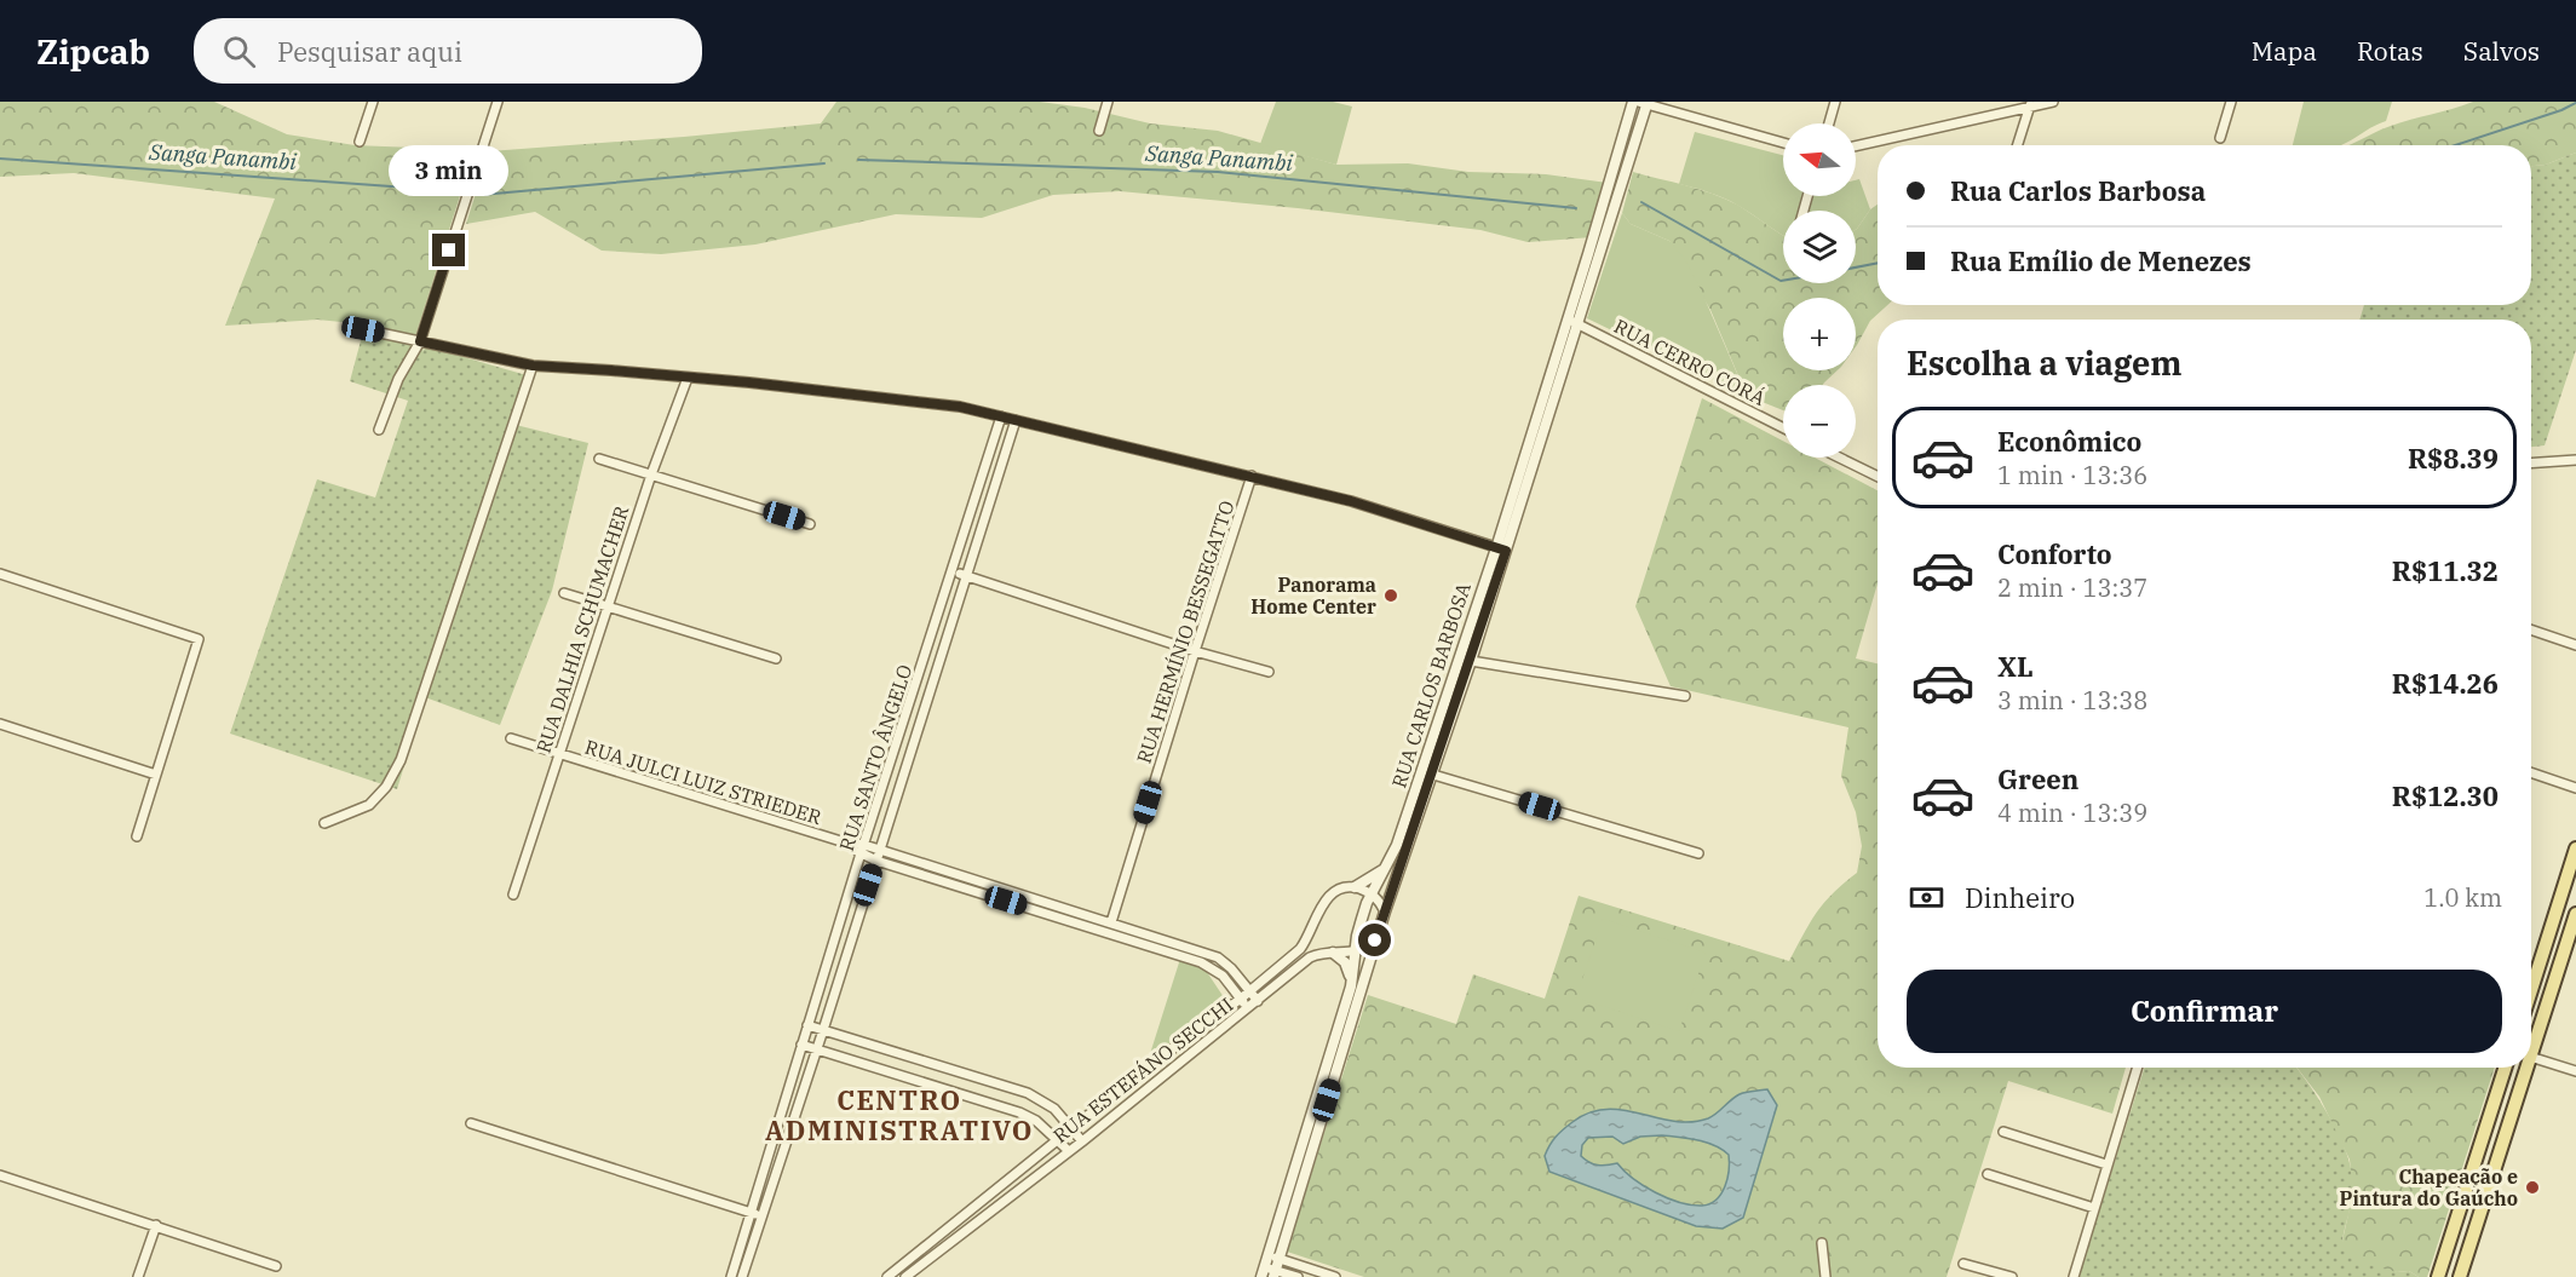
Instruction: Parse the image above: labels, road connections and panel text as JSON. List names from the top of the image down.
{
  "streets": {
    "street": [
      "RUA CERRO CORÁ",
      "RUA DALHIA SCHUMACHER",
      "RUA HERMÍNIO BESSEGATTO",
      "RUA CARLOS BARBOSA",
      "RUA SANTO ÂNGELO",
      "RUA JULCI LUIZ STRIEDER",
      "RUA ESTEFÁNO SECCHI"
    ]
  },
  "crossings": [
    ["RUA CERRO CORÁ", "RUA CARLOS BARBOSA"],
    ["RUA DALHIA SCHUMACHER", "RUA JULCI LUIZ STRIEDER"],
    ["RUA HERMÍNIO BESSEGATTO", "RUA JULCI LUIZ STRIEDER"],
    ["RUA CARLOS BARBOSA", "RUA ESTEFÁNO SECCHI"],
    ["RUA SANTO ÂNGELO", "RUA JULCI LUIZ STRIEDER"],
    ["RUA JULCI LUIZ STRIEDER", "RUA ESTEFÁNO SECCHI"]
  ],
  "districts": ["CENTRO ADMINISTRATIVO"],
  "water": ["Sanga Panambi"],
  "places": ["Panorama Home Center", "Chapeação e Pintura do Gaúcho"],
  "north": "left",
  "page": {
    "header": "Zipcab",
    "search": "Pesquisar aqui",
    "nav": ["Mapa", "Rotas", "Salvos"],
    "map_buttons": ["+", "−"],
    "bubble": "3 min",
    "banner": ["Rua Carlos Barbosa", "Rua Emílio de Menezes"],
    "heading": "Escolha a viagem",
    "list": [
      {
        "name": "Econômico",
        "note": "1 min · 13:36",
        "value": "R$8.39"
      },
      {
        "name": "Conforto",
        "note": "2 min · 13:37",
        "value": "R$11.32"
      },
      {
        "name": "XL",
        "note": "3 min · 13:38",
        "value": "R$14.26"
      },
      {
        "name": "Green",
        "note": "4 min · 13:39",
        "value": "R$12.30"
      }
    ],
    "pay": ["Dinheiro", "1.0 km"],
    "buttons": "Confirmar"
  }
}
